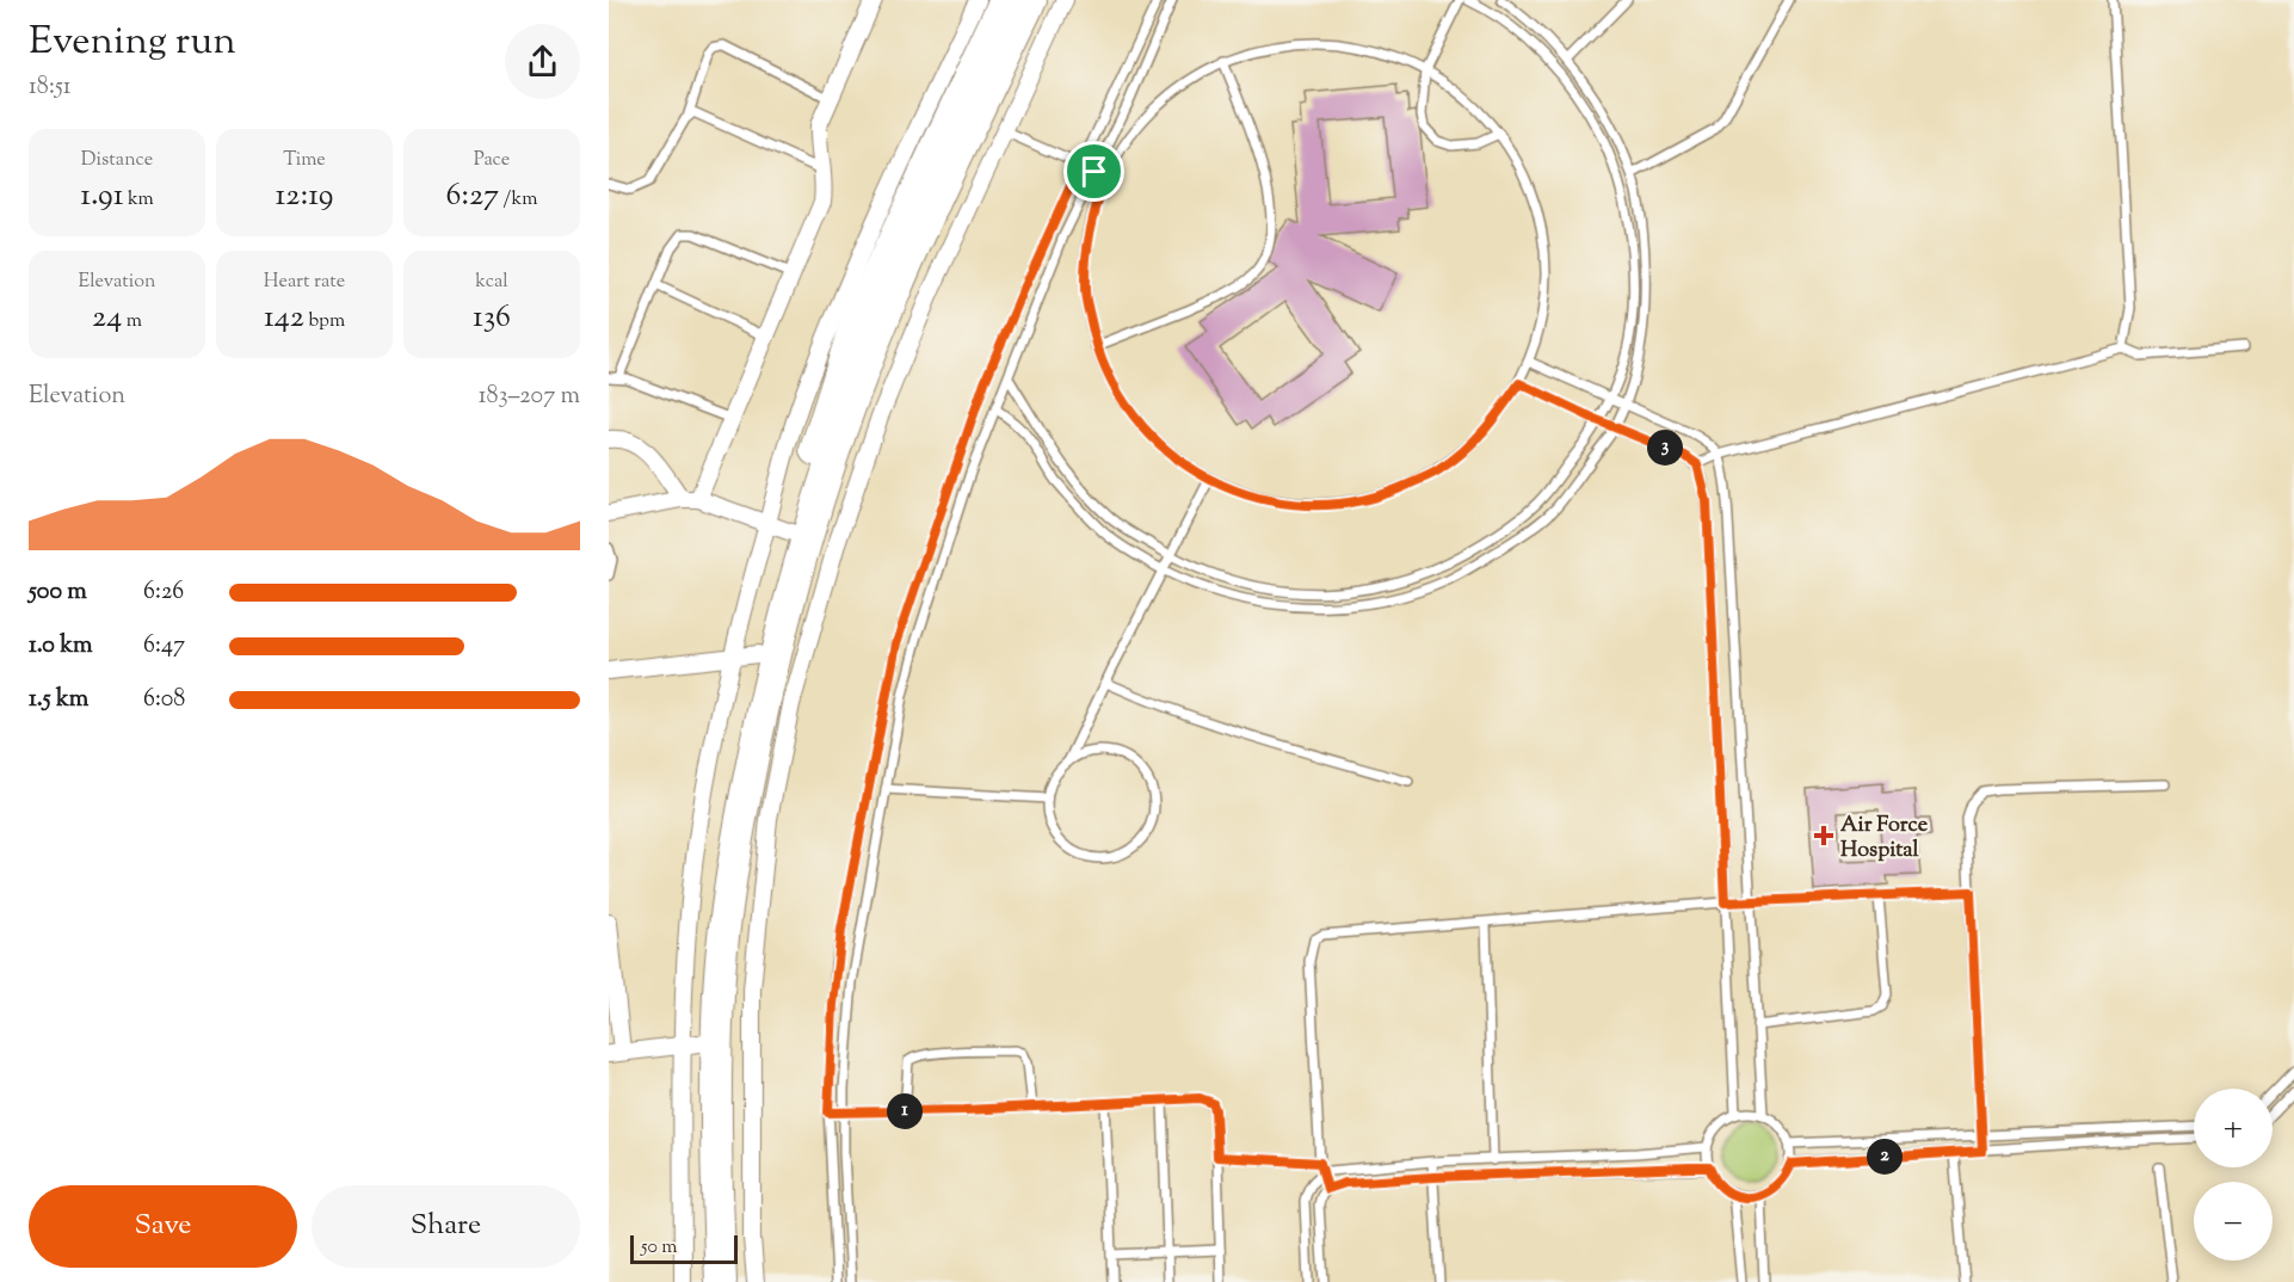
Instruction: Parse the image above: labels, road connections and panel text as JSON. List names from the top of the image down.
{
  "places": {
    "health": ["Air Force Hospital"]
  },
  "scale_bar": "50 m",
  "page": {
    "heading": ["Evening run", "18:51"],
    "stats": [
      ["Distance", "1.91 km"],
      ["Time", "12:19"],
      ["Pace", "6:27 /km"],
      ["Elevation", "24 m"],
      ["Heart rate", "142 bpm"],
      ["kcal", "136"]
    ],
    "chart": ["Elevation", "183–207 m"],
    "pins": ["3", "1", "2"],
    "list": [
      {
        "name": "500 m",
        "note": "6:26"
      },
      {
        "name": "1.0 km",
        "note": "6:47"
      },
      {
        "name": "1.5 km",
        "note": "6:08"
      }
    ],
    "map_buttons": ["+", "−"],
    "buttons": ["Save", "Share"],
    "scale": "50 m"
  }
}
